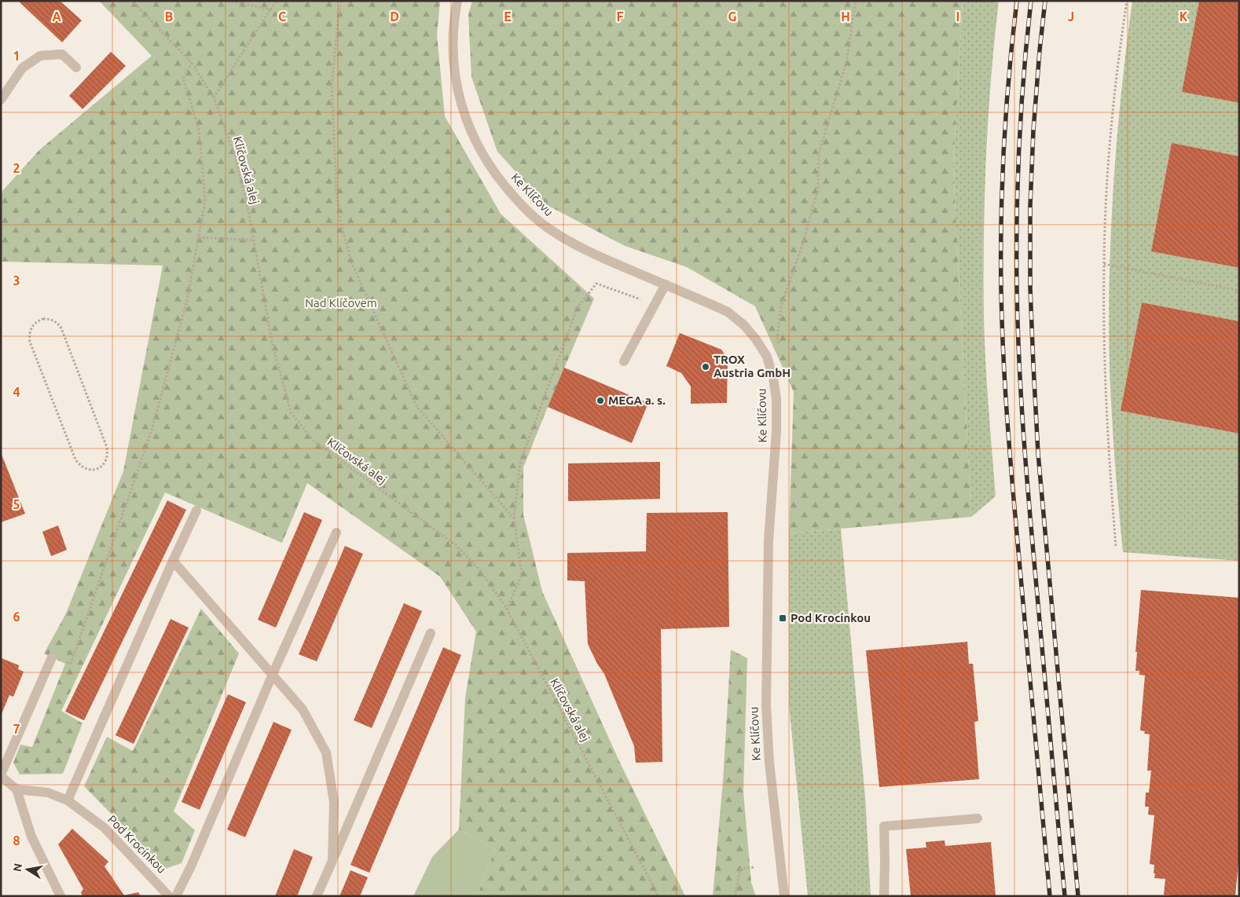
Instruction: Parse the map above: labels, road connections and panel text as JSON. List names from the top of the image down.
{
  "streets": {
    "street": ["Ke Klíčovu", "Pod Krocínkou"],
    "path": ["Klíčovská alej"]
  },
  "parks": ["Nad Klíčovem"],
  "places": {
    "other": ["TROX Austria GmbH", "MEGA a. s."],
    "transit": ["Pod Krocínkou"]
  },
  "north": "left",
  "grid": {
    "columns": [
      "A",
      "B",
      "C",
      "D",
      "E",
      "F",
      "G",
      "H",
      "I",
      "J",
      "K"
    ],
    "rows": [
      "1",
      "2",
      "3",
      "4",
      "5",
      "6",
      "7",
      "8"
    ]
  }
}
